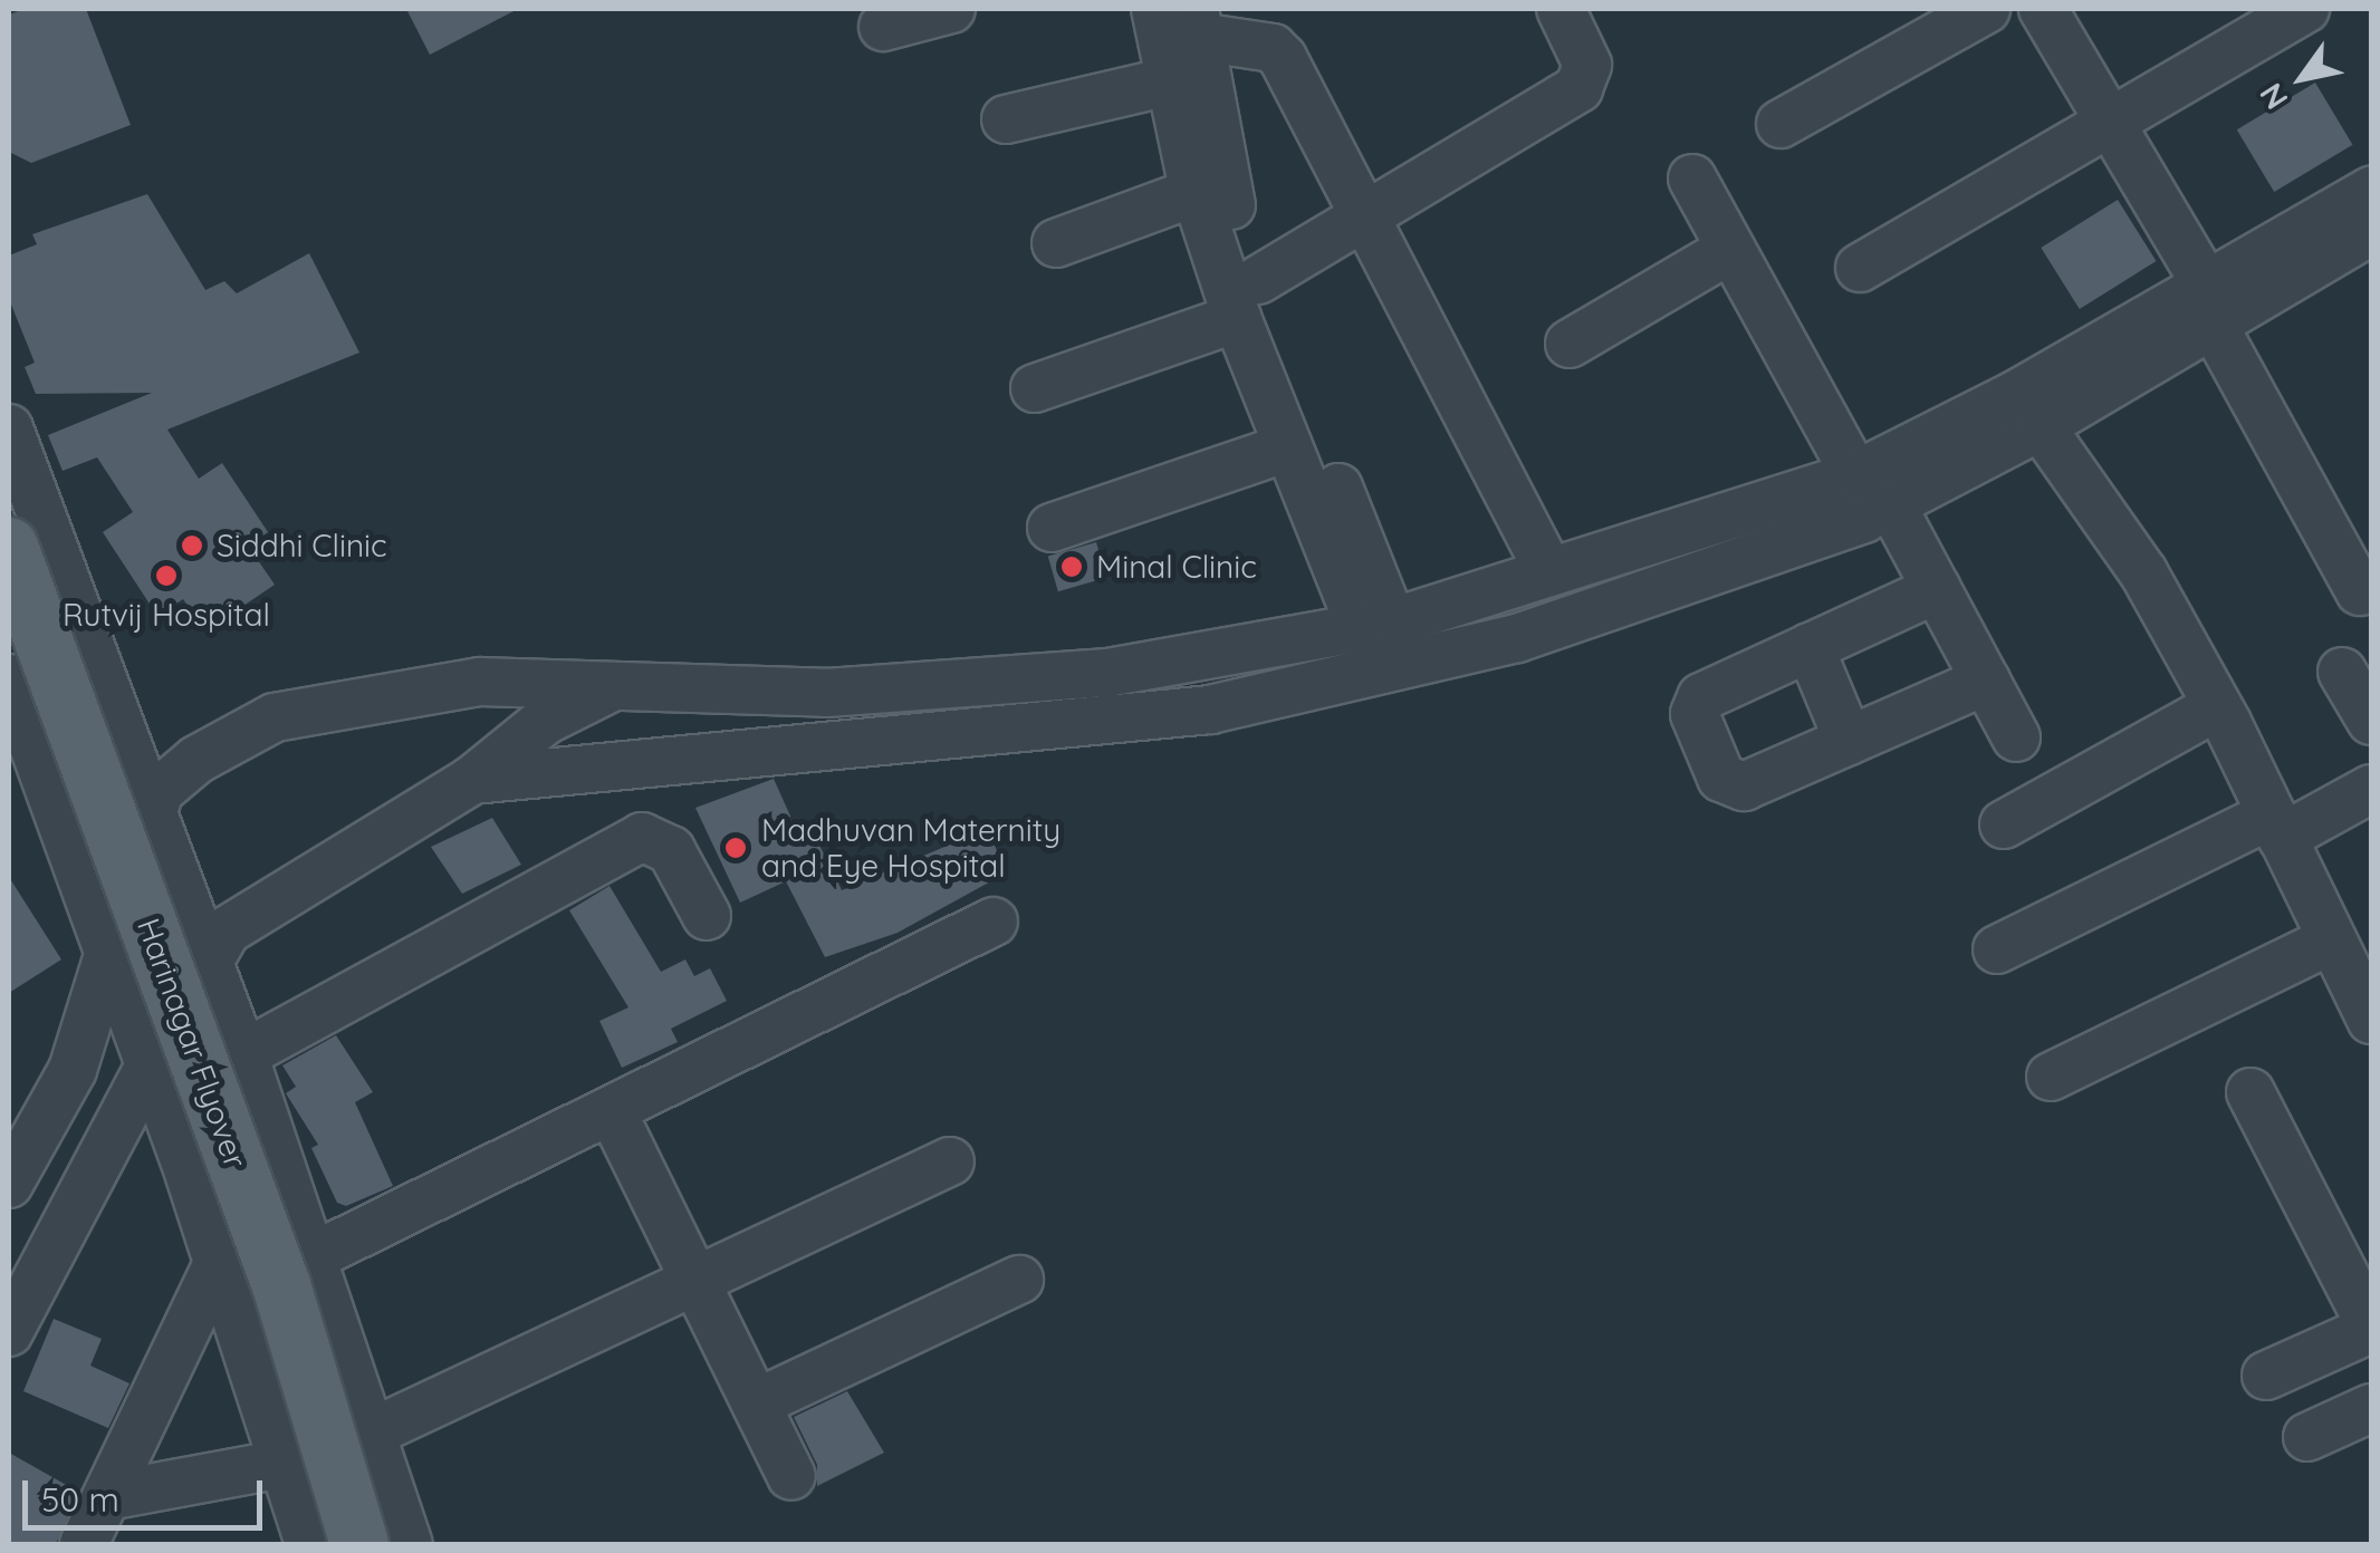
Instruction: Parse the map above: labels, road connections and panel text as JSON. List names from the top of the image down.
{
  "streets": {
    "main road": ["Harinagar Flyover"]
  },
  "places": [
    "Siddhi Clinic",
    "Minal Clinic",
    "Rutvij Hospital",
    "Madhuvan Maternity and Eye Hospital"
  ],
  "scale_bar": "50 m",
  "north": "bottom left"
}
